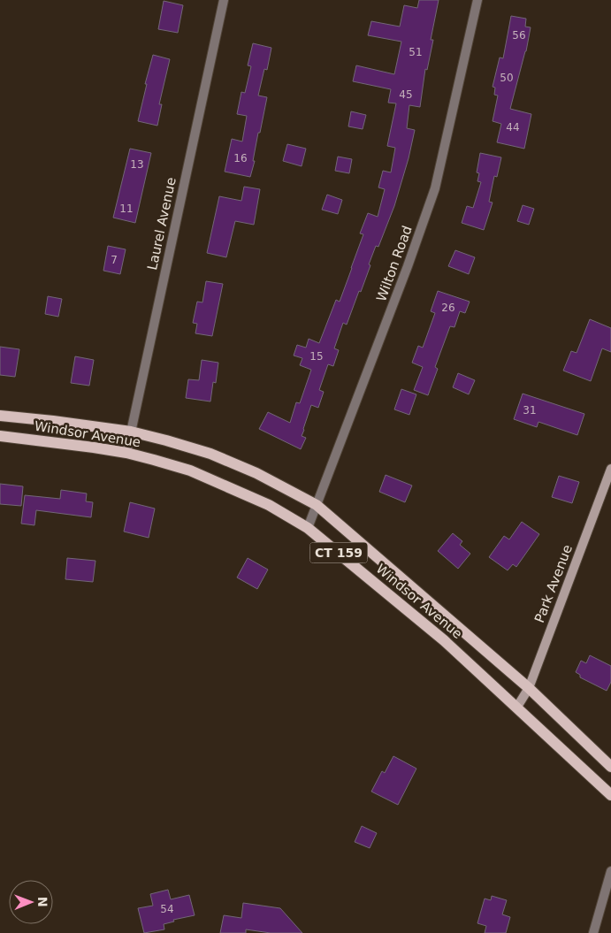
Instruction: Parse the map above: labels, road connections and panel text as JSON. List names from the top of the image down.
{
  "streets": {
    "main road": ["Windsor Avenue", "CT 159", "Park Avenue"],
    "street": ["Laurel Avenue", "Wilton Road"]
  },
  "crossings": [
    ["Laurel Avenue", "Windsor Avenue"],
    ["Wilton Road", "Windsor Avenue"],
    ["Windsor Avenue", "Park Avenue"]
  ],
  "house_numbers": [
    "56",
    "51",
    "50",
    "45",
    "44",
    "16",
    "13",
    "11",
    "7",
    "26",
    "15",
    "31",
    "54"
  ],
  "north": "right"
}
